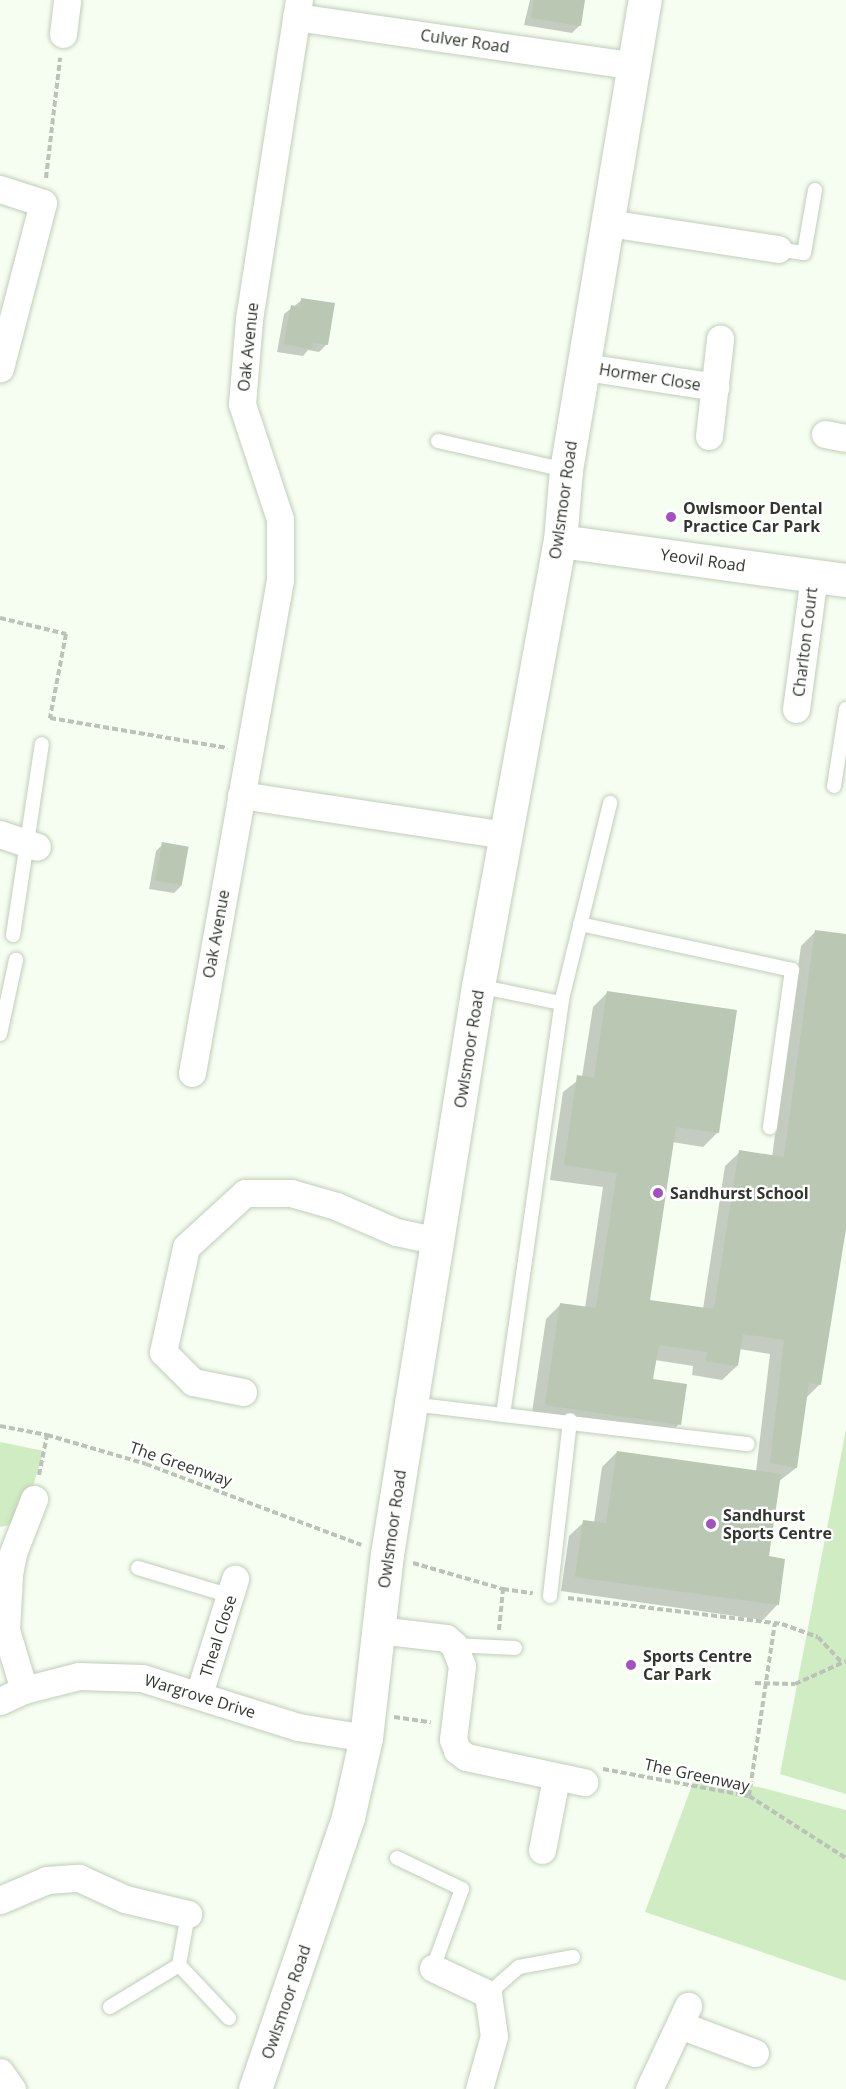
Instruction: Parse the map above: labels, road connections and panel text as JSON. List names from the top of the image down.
{
  "streets": {
    "street": [
      "Culver Road",
      "Oak Avenue",
      "Hormer Close",
      "Owlsmoor Road",
      "Yeovil Road",
      "Charlton Court",
      "Theal Close",
      "Wargrove Drive"
    ],
    "path": ["The Greenway"]
  },
  "crossings": [
    ["Culver Road", "Oak Avenue"],
    ["Culver Road", "Owlsmoor Road"],
    ["Hormer Close", "Owlsmoor Road"],
    ["Owlsmoor Road", "Yeovil Road"],
    ["Owlsmoor Road", "Wargrove Drive"],
    ["Yeovil Road", "Charlton Court"],
    ["Theal Close", "Wargrove Drive"]
  ],
  "places": [
    "Owlsmoor Dental Practice Car Park",
    "Sandhurst School",
    "Sandhurst Sports Centre",
    "Sports Centre Car Park"
  ]
}
